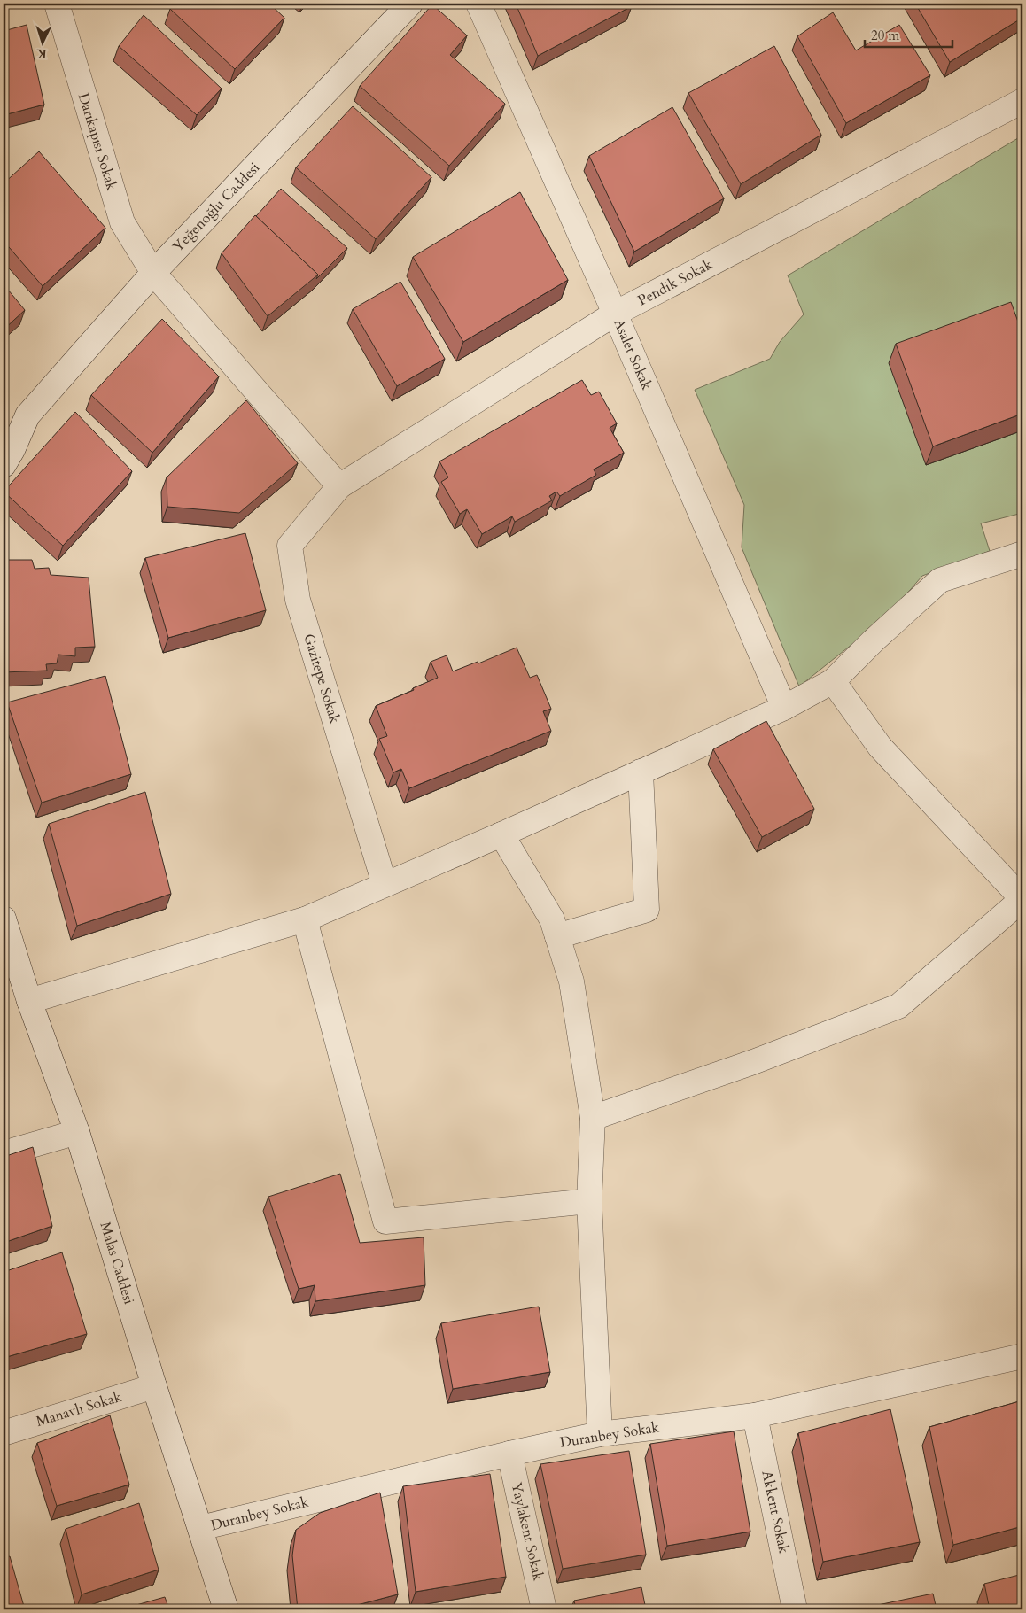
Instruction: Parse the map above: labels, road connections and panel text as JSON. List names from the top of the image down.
{
  "streets": {
    "street": [
      "Darıkapısı Sokak",
      "Yeğenoğlu Caddesi",
      "Pendik Sokak",
      "Asalet Sokak",
      "Gazitepe Sokak",
      "Malas Caddesi",
      "Manavlı Sokak",
      "Duranbey Sokak",
      "Akkent Sokak",
      "Yaylakent Sokak"
    ]
  },
  "crossings": [
    ["Darıkapısı Sokak", "Yeğenoğlu Caddesi"],
    ["Darıkapısı Sokak", "Pendik Sokak"],
    ["Darıkapısı Sokak", "Gazitepe Sokak"],
    ["Pendik Sokak", "Asalet Sokak"],
    ["Pendik Sokak", "Gazitepe Sokak"],
    ["Malas Caddesi", "Manavlı Sokak"],
    ["Malas Caddesi", "Duranbey Sokak"],
    ["Duranbey Sokak", "Akkent Sokak"],
    ["Duranbey Sokak", "Yaylakent Sokak"]
  ],
  "scale_bar": "20 m",
  "north": "bottom"
}
